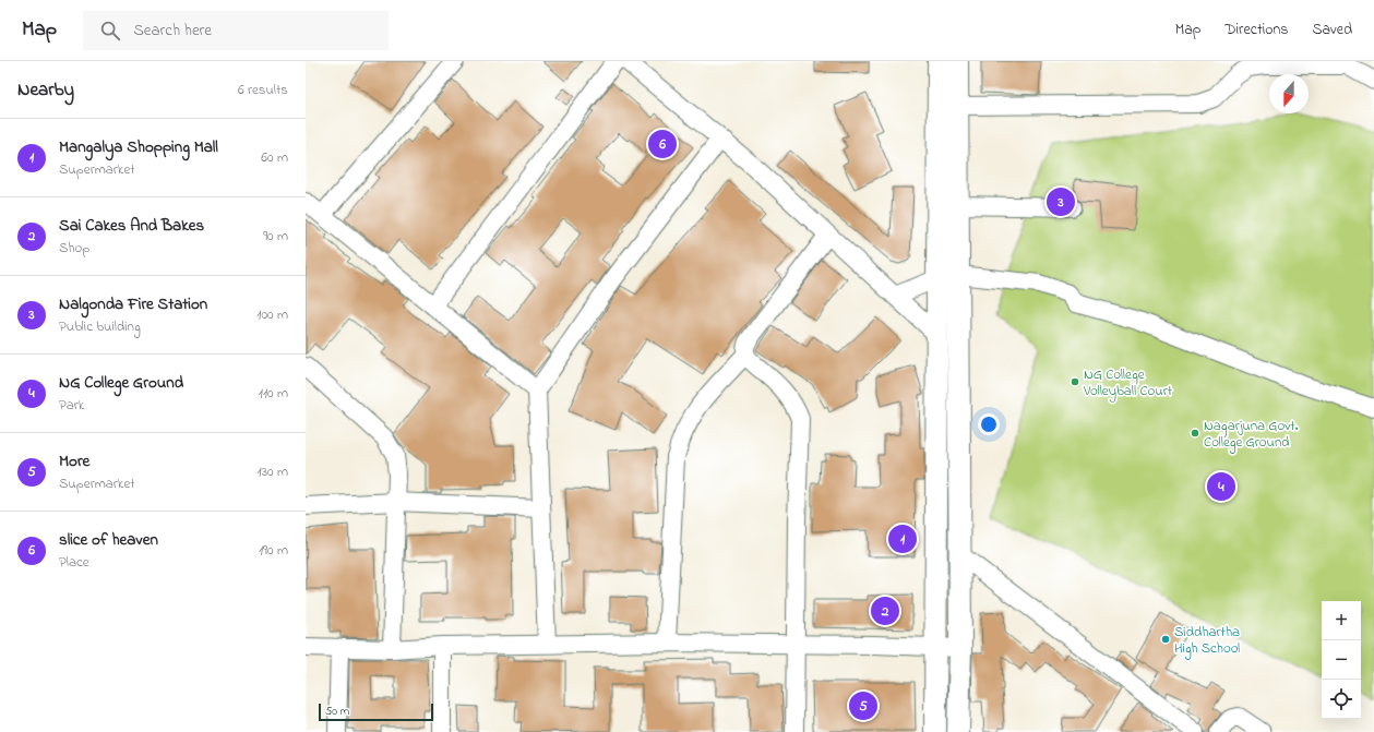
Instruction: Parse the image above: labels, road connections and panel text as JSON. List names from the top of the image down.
{
  "places": ["NG College Volleyball Court", "Nagarjuna Govt. College Ground", "Siddhartha High School"],
  "scale_bar": "50 m",
  "north": "bottom",
  "page": {
    "header": "Map",
    "search": "Search here",
    "nav": ["Map", "Directions", "Saved"],
    "heading": ["Nearby", "6 results"],
    "list": [
      {
        "mark": "1",
        "name": "Mangalya Shopping Mall",
        "note": "Supermarket",
        "value": "60 m"
      },
      {
        "mark": "2",
        "name": "Sai Cakes And Bakes",
        "note": "Shop",
        "value": "90 m"
      },
      {
        "mark": "3",
        "name": "Nalgonda Fire Station",
        "note": "Public building",
        "value": "100 m"
      },
      {
        "mark": "4",
        "name": "NG College Ground",
        "note": "Park",
        "value": "110 m"
      },
      {
        "mark": "5",
        "name": "More",
        "note": "Supermarket",
        "value": "130 m"
      },
      {
        "mark": "6",
        "name": "slice of heaven",
        "note": "Place",
        "value": "190 m"
      }
    ],
    "pins": [
      "6",
      "3",
      "4",
      "1",
      "2",
      "5"
    ],
    "map_buttons": ["+", "−"],
    "scale": "50 m"
  }
}
